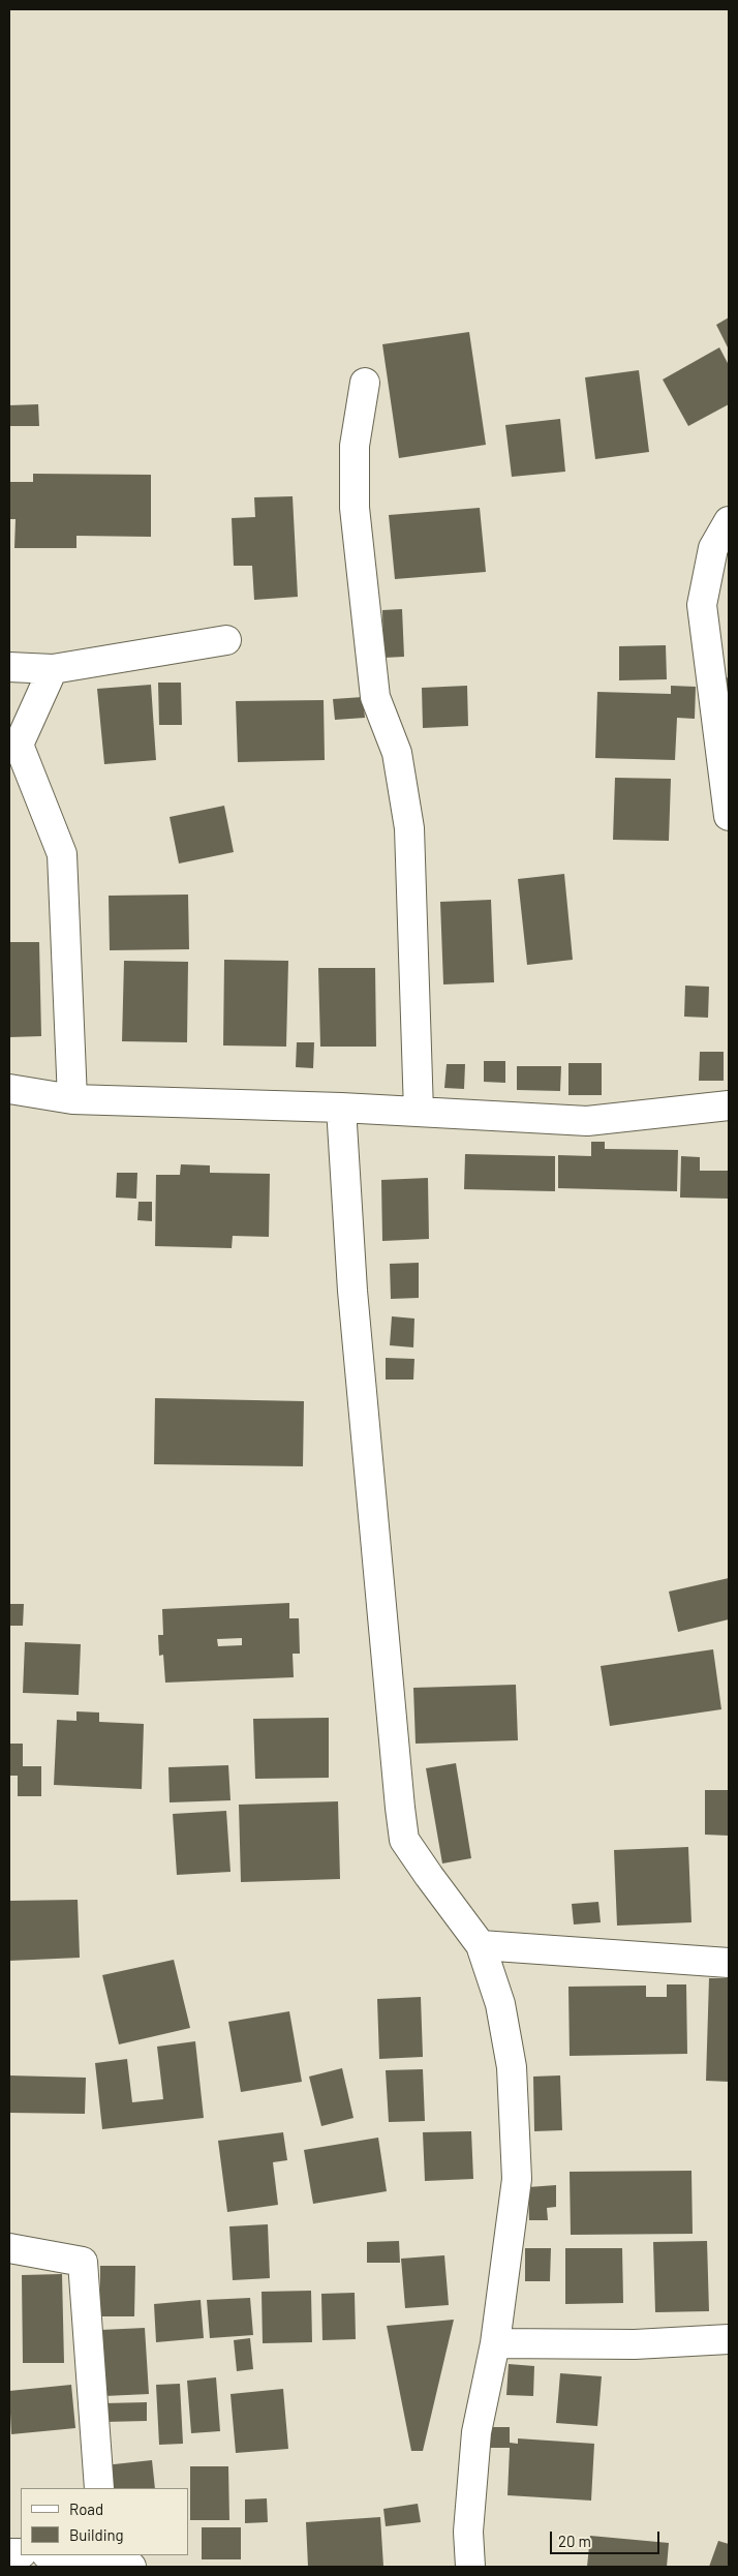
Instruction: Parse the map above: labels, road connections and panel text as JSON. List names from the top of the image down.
{
  "legend": ["Road", "Building"],
  "scale_bar": "20 m"
}
